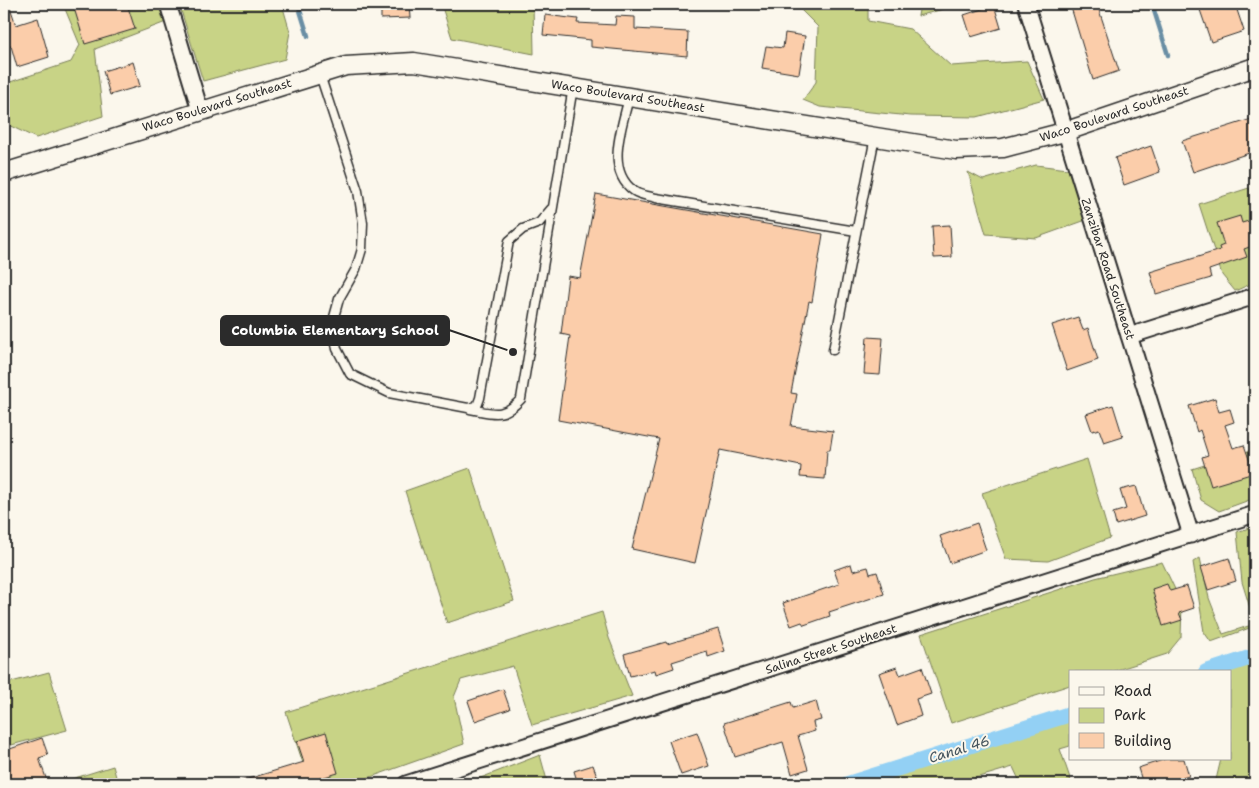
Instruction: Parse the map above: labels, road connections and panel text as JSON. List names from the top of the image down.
{
  "streets": {
    "street": ["Waco Boulevard Southeast", "Zanzibar Road Southeast", "Salina Street Southeast"]
  },
  "crossings": [
    ["Waco Boulevard Southeast", "Zanzibar Road Southeast"],
    ["Zanzibar Road Southeast", "Salina Street Southeast"]
  ],
  "water": ["Canal 46"],
  "places": ["Columbia Elementary School"],
  "legend": ["Road", "Park", "Building"]
}
